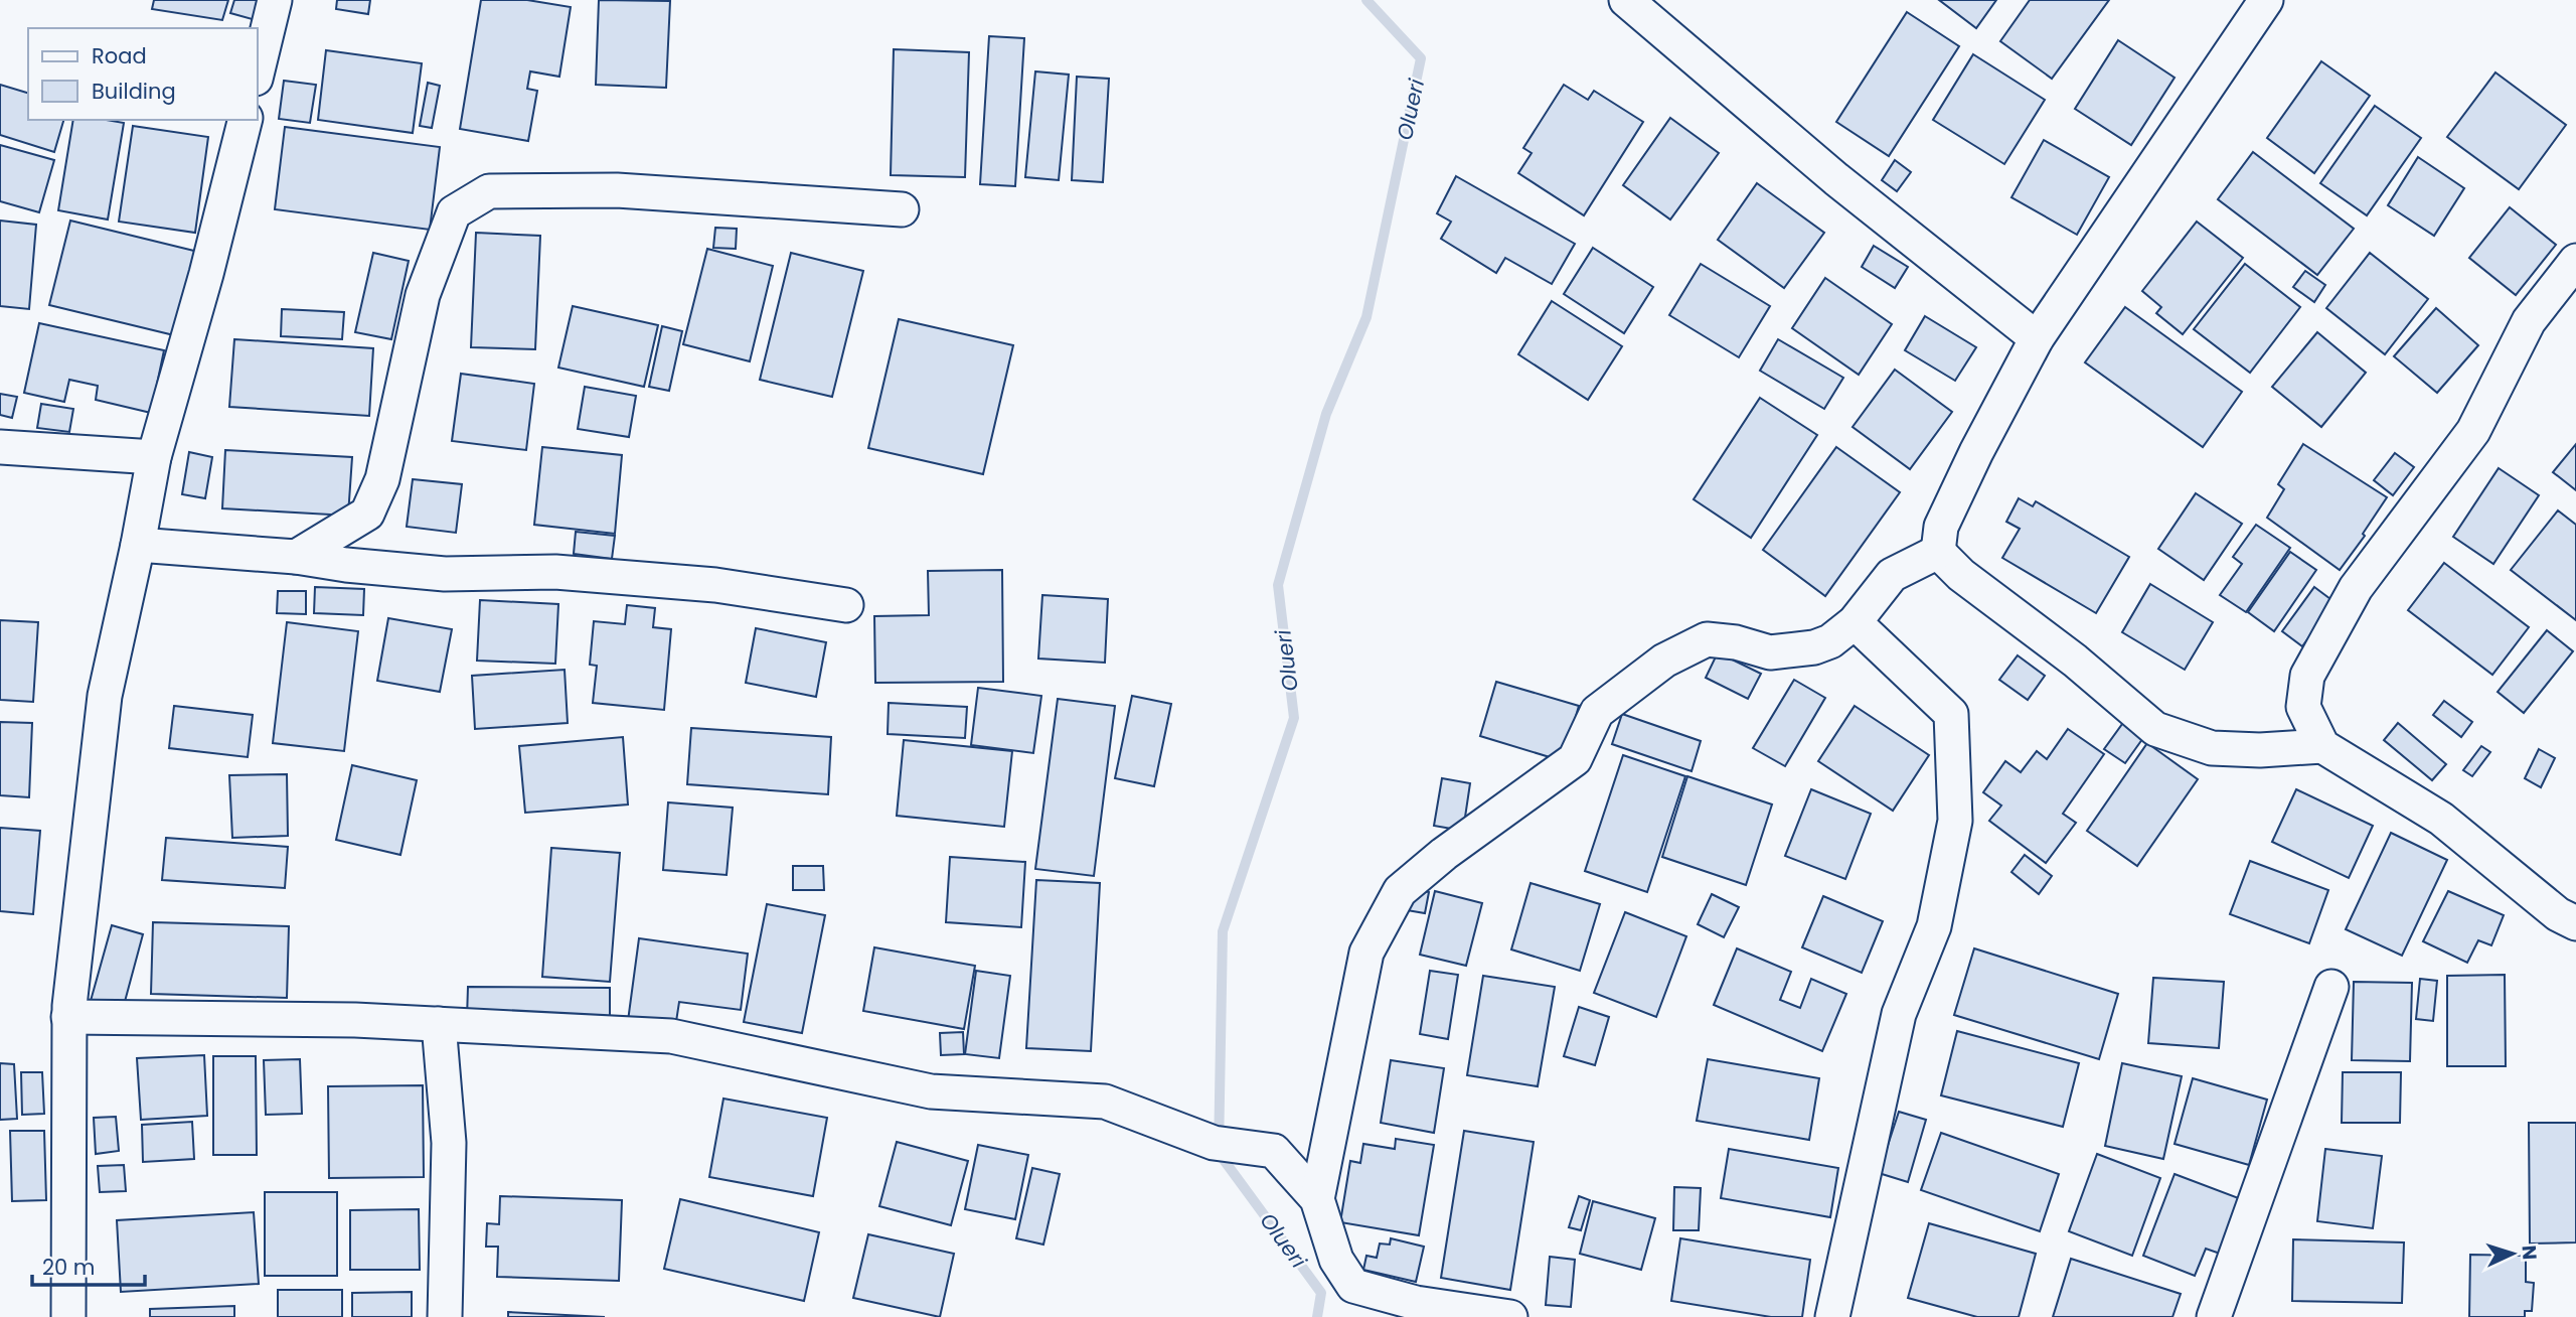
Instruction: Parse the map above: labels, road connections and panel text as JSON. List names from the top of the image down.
{
  "water": ["Olueri"],
  "legend": ["Road", "Building"],
  "scale_bar": "20 m",
  "north": "right"
}
